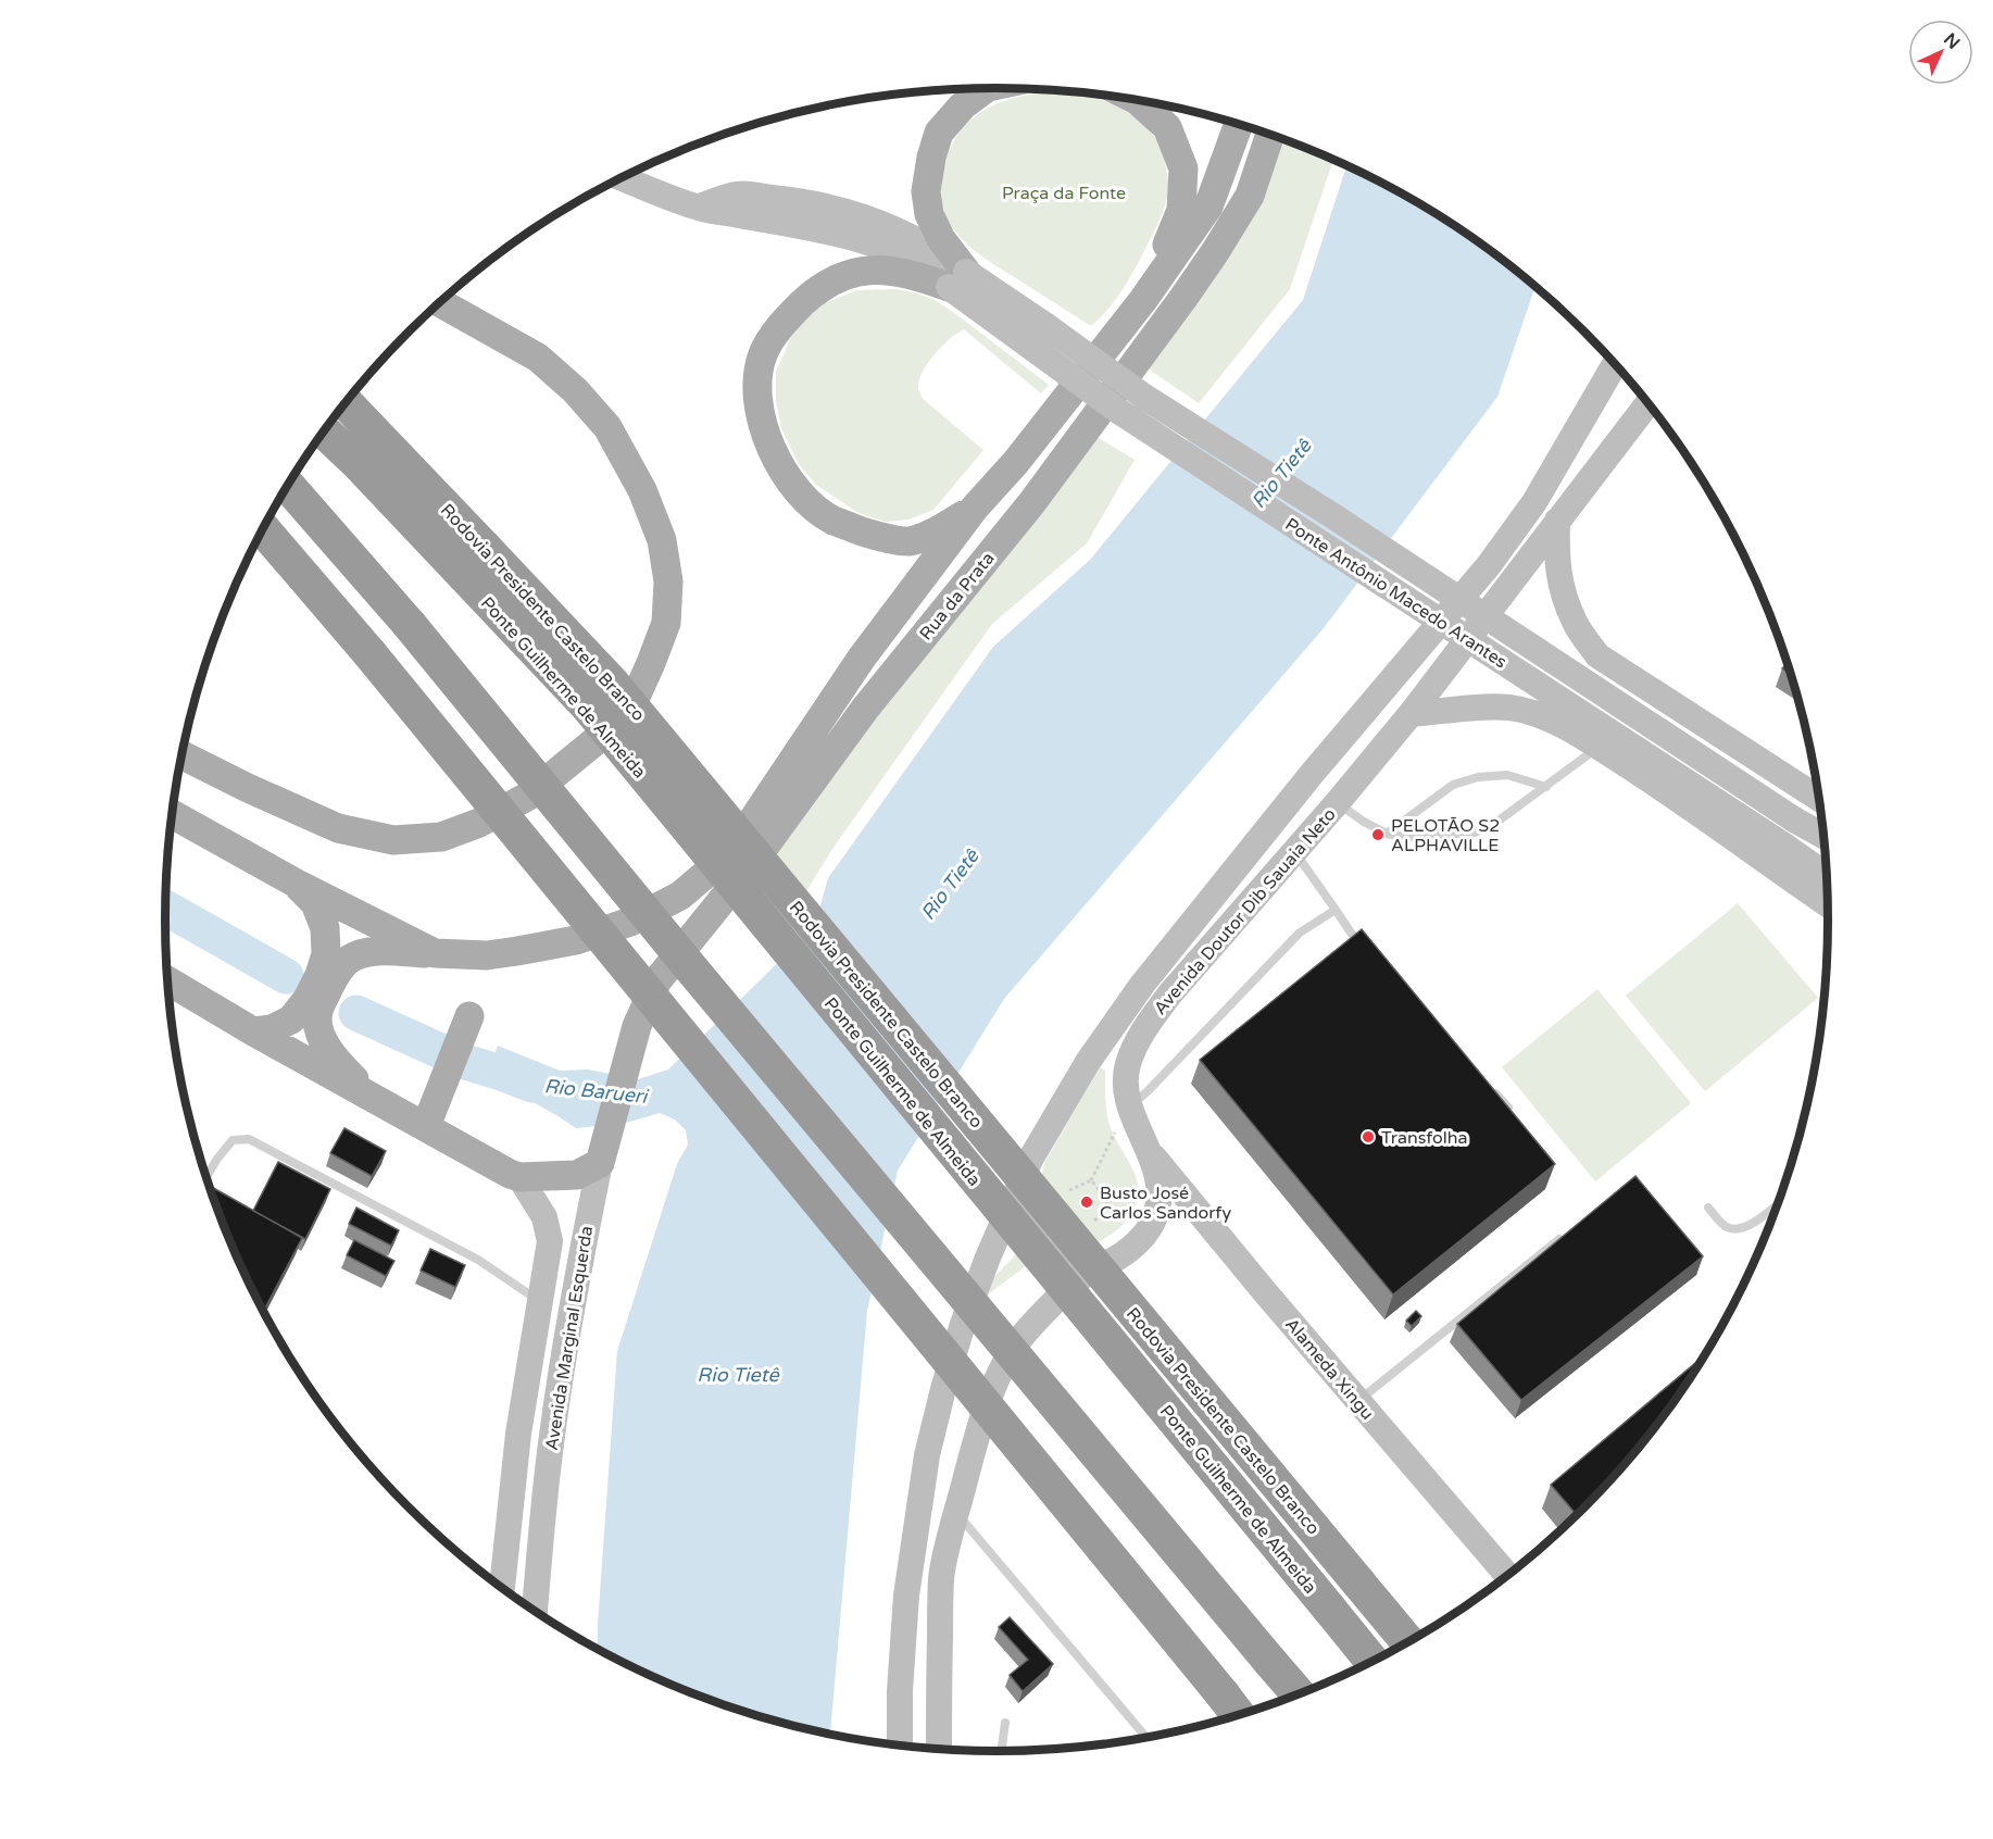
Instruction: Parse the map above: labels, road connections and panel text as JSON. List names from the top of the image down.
{
  "streets": {
    "highway": ["Rodovia Presidente Castelo Branco", "Ponte Guilherme de Almeida"],
    "main road": [
      "Ponte Antônio Macedo Arantes",
      "Rua da Prata",
      "Avenida Doutor Dib Sauaia Neto",
      "Avenida Marginal Esquerda",
      "Alameda Xingu"
    ]
  },
  "crossings": [
    ["Rua da Prata", "Avenida Marginal Esquerda"],
    ["Rodovia Presidente Castelo Branco", "Ponte Guilherme de Almeida"],
    ["Avenida Doutor Dib Sauaia Neto", "Alameda Xingu"]
  ],
  "water": ["Rio Tietê", "Rio Barueri"],
  "parks": ["Praça da Fonte"],
  "places": ["PELOTÃO S2 ALPHAVILLE", "Transfolha", "Busto José Carlos Sandorfy"],
  "north": "top right"
}
